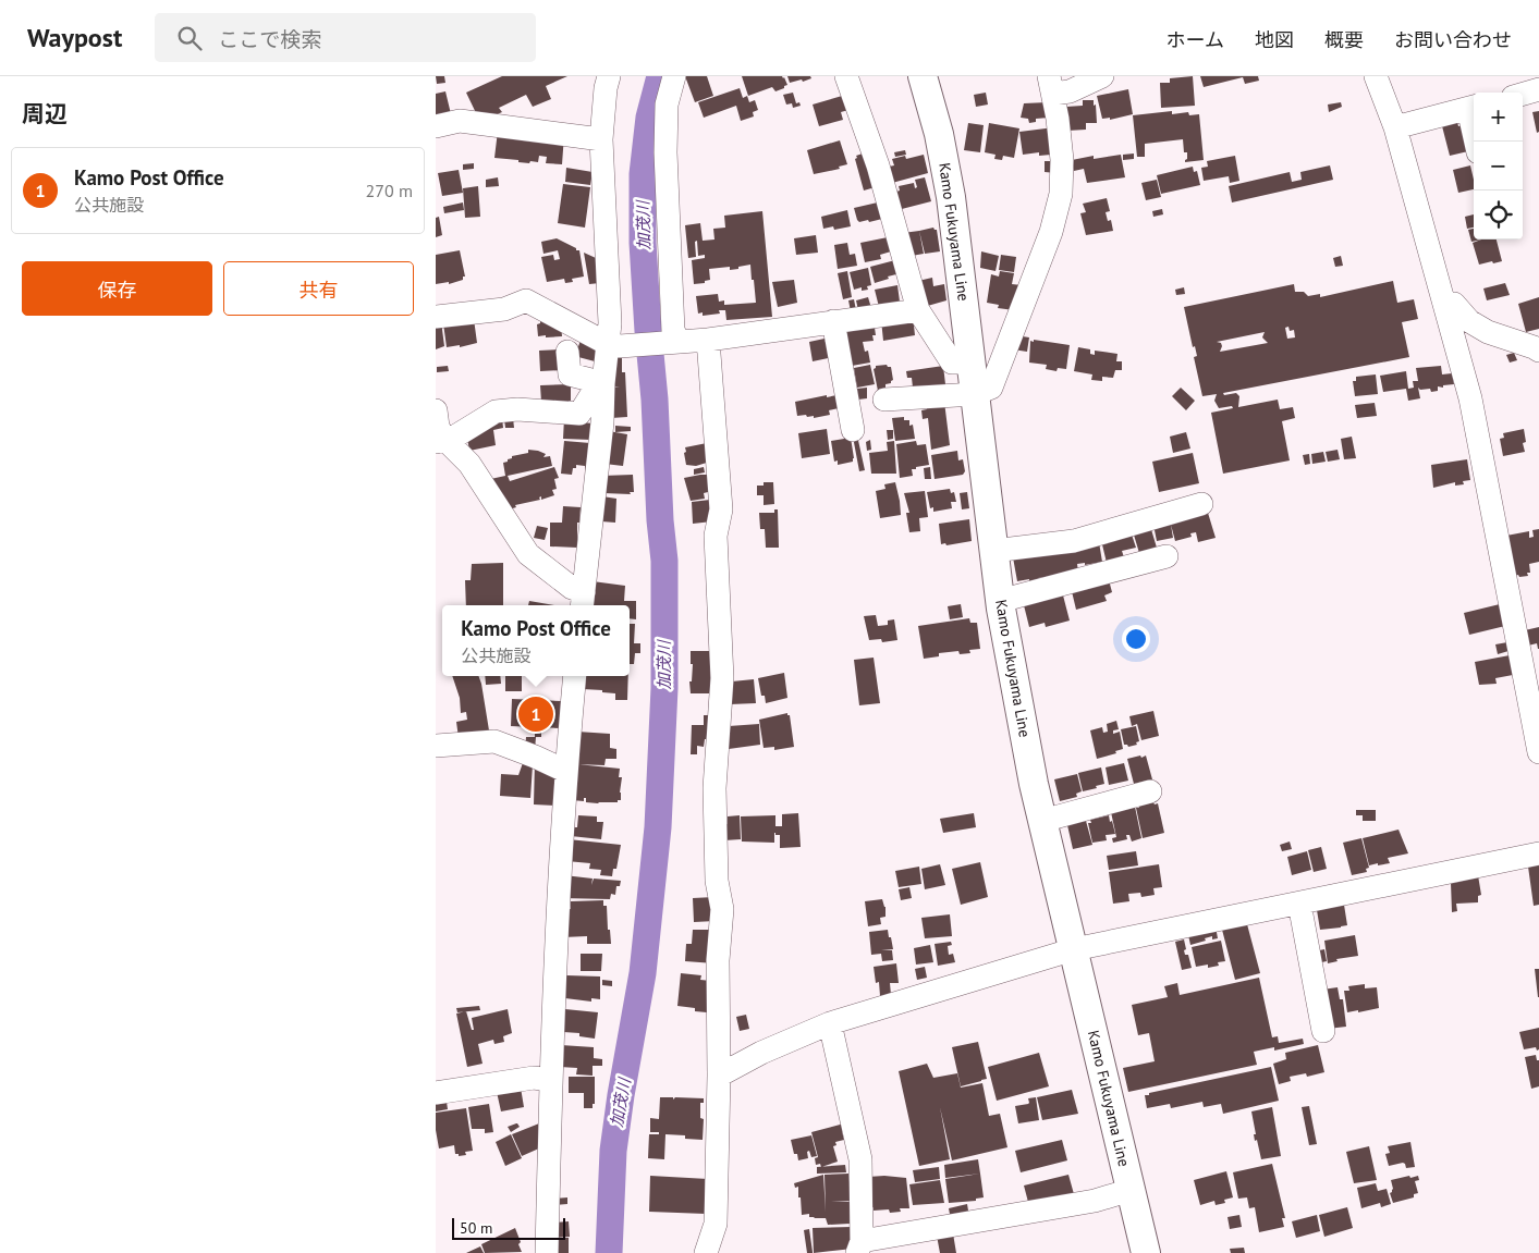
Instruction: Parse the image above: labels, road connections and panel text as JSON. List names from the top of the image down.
{
  "streets": {
    "main road": ["Kamo Fukuyama Line"]
  },
  "water": ["加茂川"],
  "scale_bar": "50 m",
  "page": {
    "header": "Waypost",
    "search": "ここで検索",
    "nav": [
      "ホーム",
      "地図",
      "概要",
      "お問い合わせ"
    ],
    "heading": "周辺",
    "map_buttons": ["+", "−"],
    "list": [
      {
        "mark": "1",
        "name": "Kamo Post Office",
        "note": "公共施設",
        "value": "270 m"
      }
    ],
    "buttons": ["保存", "共有"],
    "popup": ["Kamo Post Office", "公共施設"],
    "pins": "1",
    "scale": "50 m"
  }
}
